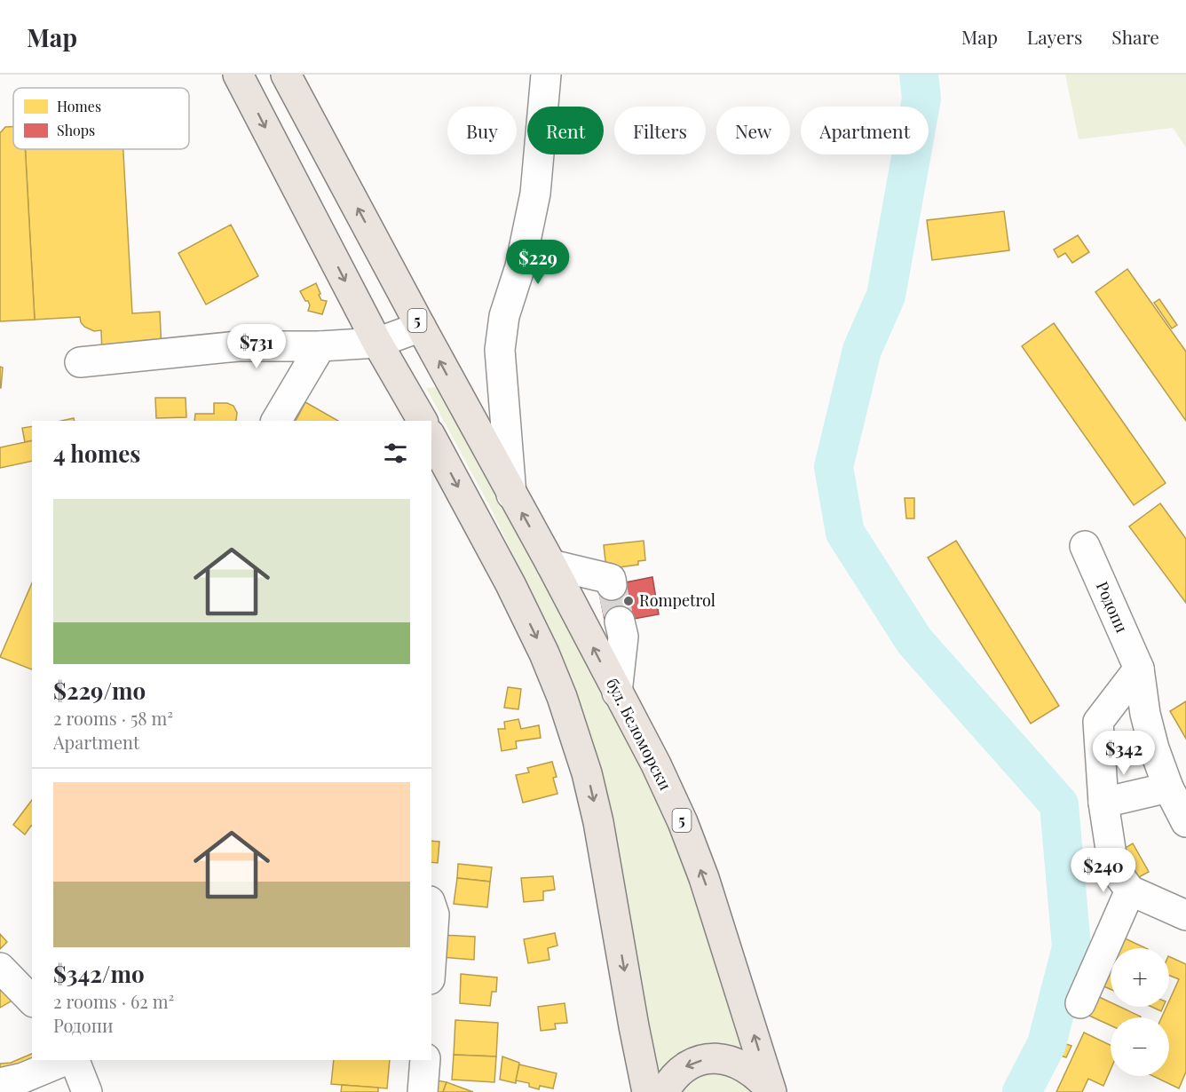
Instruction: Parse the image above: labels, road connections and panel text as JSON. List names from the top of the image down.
{
  "streets": {
    "main road": ["5", "бул. Беломорски"],
    "street": ["Родопи"]
  },
  "crossings": [
    ["5", "бул. Беломорски"]
  ],
  "places": ["Rompetrol"],
  "legend": ["Homes", "Shops"],
  "page": {
    "header": "Map",
    "nav": ["Map", "Layers", "Share"],
    "chip": [
      "Buy",
      "Rent",
      "Filters",
      "New",
      "Apartment"
    ],
    "price": [
      "$229",
      "$731",
      "$342",
      "$240"
    ],
    "heading": "4 homes",
    "list": [
      {
        "name": "$229/mo",
        "note": "2 rooms · 58 m² · Apartment"
      },
      {
        "name": "$342/mo",
        "note": "2 rooms · 62 m² · Родопи"
      }
    ],
    "map_buttons": ["+", "−"]
  }
}
